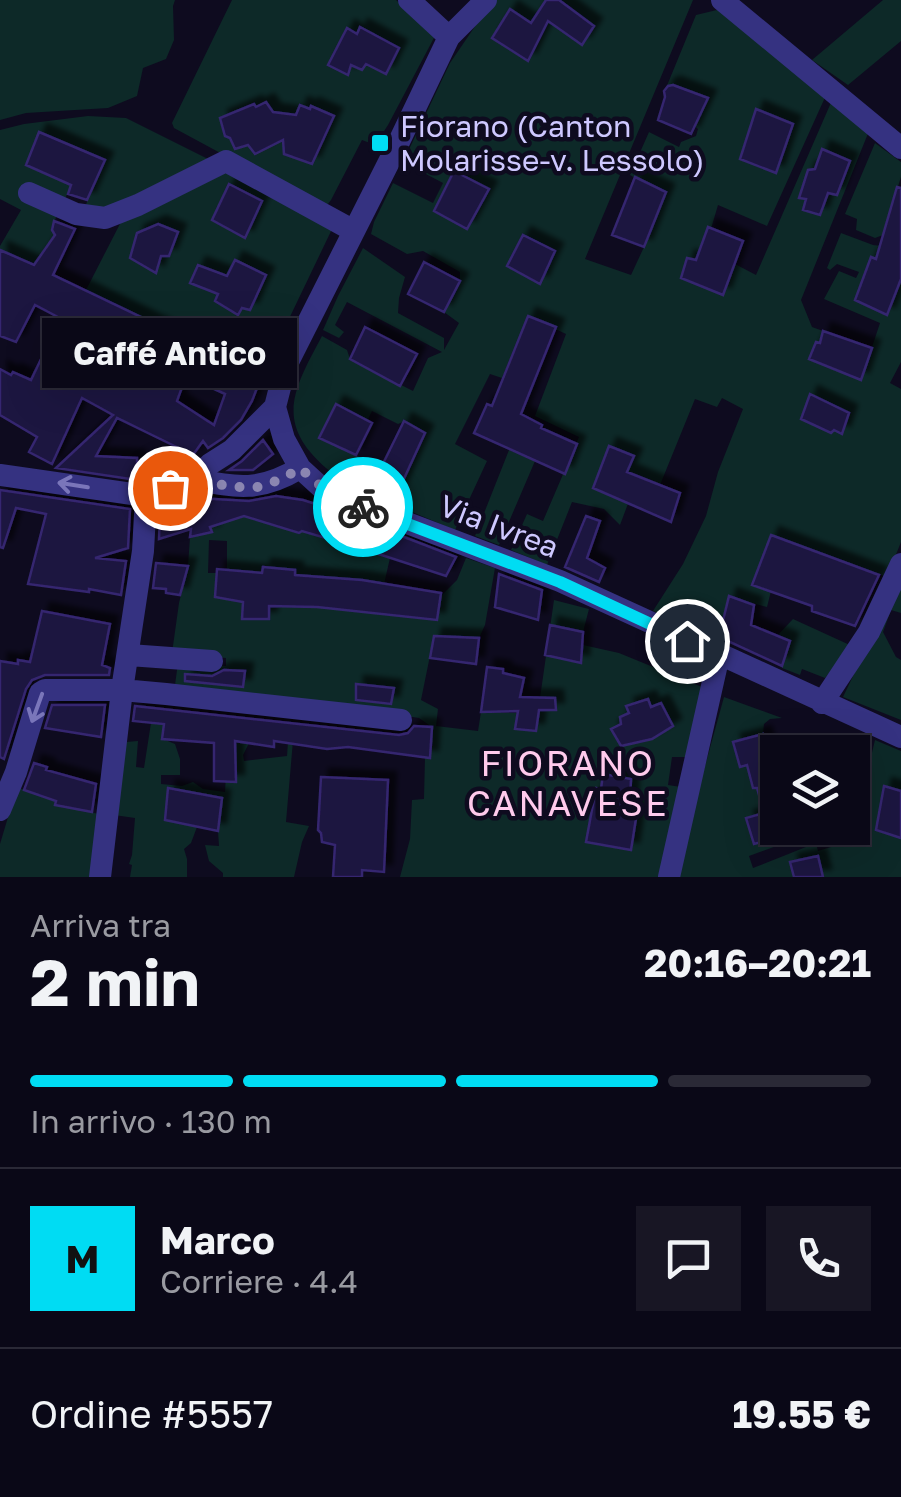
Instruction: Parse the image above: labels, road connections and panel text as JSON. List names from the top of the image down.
{
  "streets": {
    "street": ["Via Ivrea"]
  },
  "districts": ["FIORANO CANAVESE"],
  "places": {
    "transit": ["Fiorano (Canton Molarisse-v. Lessolo)"],
    "other": ["Caffé Antico"]
  },
  "page": {
    "bubble": "Caffé Antico",
    "heading": ["2 min", "Arriva tra", "20:16–20:21"],
    "panel": [
      "Marco",
      "Corriere · 4.4",
      "Ordine #5557",
      "19.55 €"
    ],
    "bar": "In arrivo · 130 m",
    "round": "M"
  }
}
